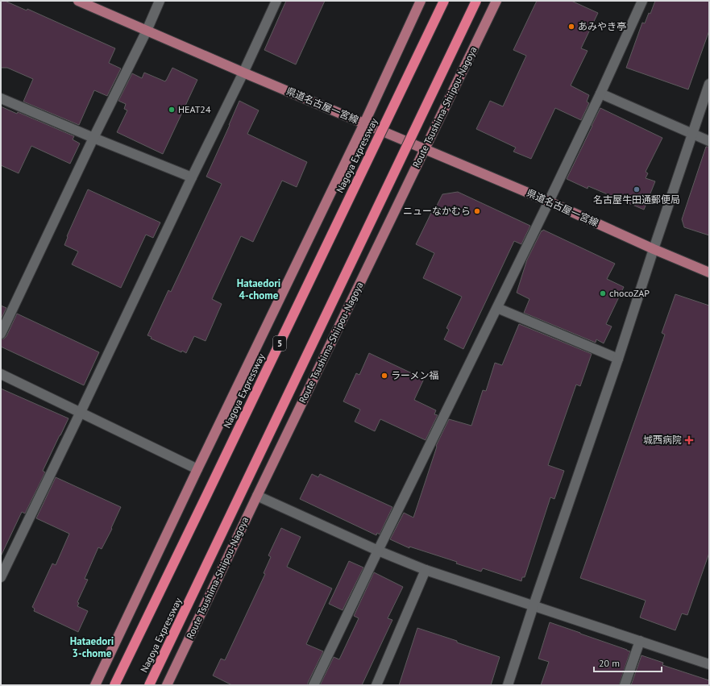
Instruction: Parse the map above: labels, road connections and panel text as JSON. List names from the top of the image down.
{
  "streets": {
    "highway": ["Nagoya Expressway", "5"],
    "main road": ["県道名古屋一宮線", "Route Tsushima-Shiipou-Nagoya"]
  },
  "crossings": [
    ["県道名古屋一宮線", "Route Tsushima-Shiipou-Nagoya"]
  ],
  "districts": ["Hataedori 4-chome", "Hataedori 3-chome"],
  "places": {
    "other": [
      "あみやき亭",
      "HEAT24",
      "名古屋牛田通郵便局",
      "ニューなかむら",
      "chocoZAP",
      "ラーメン福"
    ],
    "health": ["城西病院"]
  },
  "scale_bar": "20 m"
}
